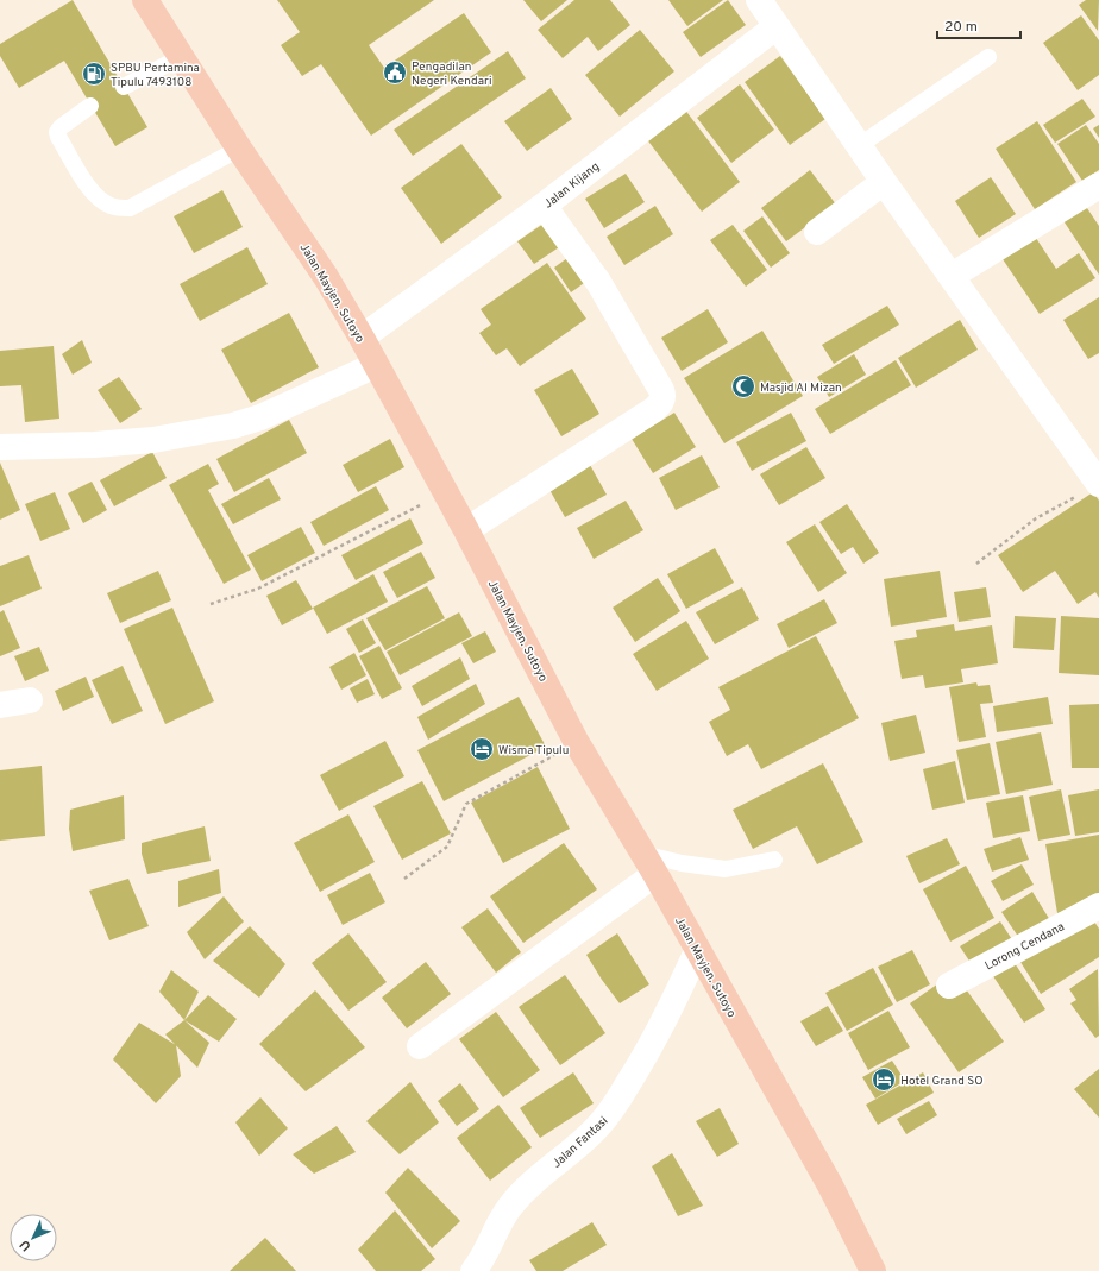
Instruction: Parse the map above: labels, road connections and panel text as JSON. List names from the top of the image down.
{
  "streets": {
    "highway": ["Jalan Mayjen. Sutoyo"],
    "street": ["Jalan Kijang", "Lorong Cendana", "Jalan Fantasi"]
  },
  "crossings": [
    ["Jalan Kijang", "Jalan Mayjen. Sutoyo"],
    ["Jalan Mayjen. Sutoyo", "Jalan Fantasi"]
  ],
  "places": {
    "public building": ["Pengadilan Negeri Kendari"],
    "fuel station": ["SPBU Pertamina Tipulu 7493108"],
    "mosque": ["Masjid Al Mizan"],
    "hotel": ["Wisma Tipulu", "Hotel Grand SO"]
  },
  "scale_bar": "20 m",
  "north": "bottom left"
}
